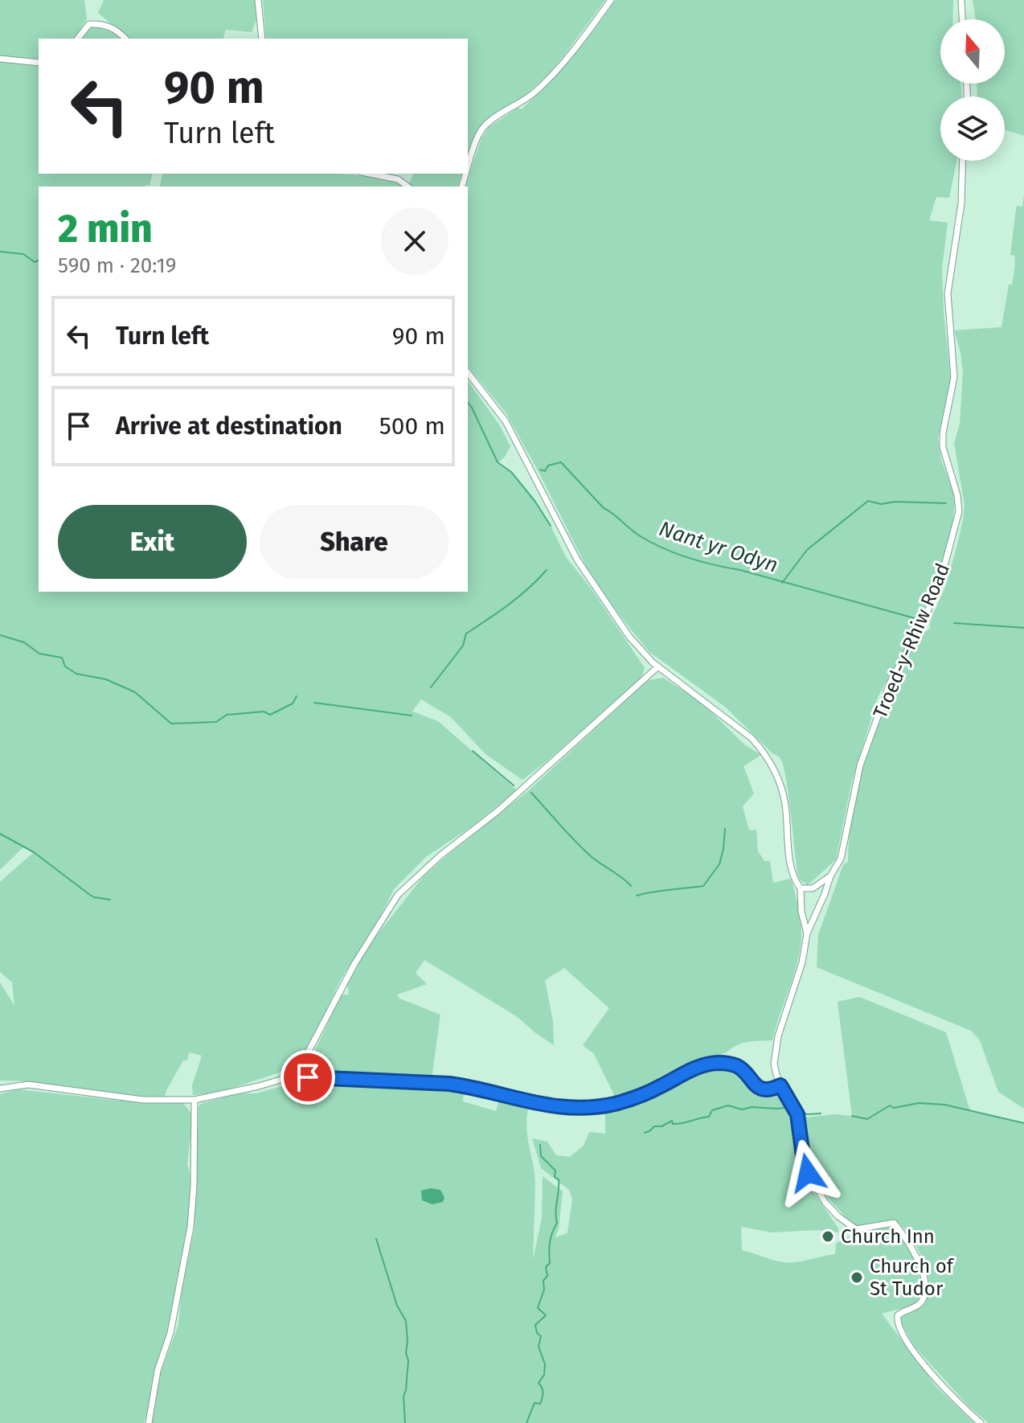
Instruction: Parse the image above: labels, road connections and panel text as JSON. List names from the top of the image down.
{
  "streets": {
    "street": ["Troed-y-Rhiw Road"]
  },
  "water": ["Nant yr Odyn"],
  "places": ["Church Inn", "Church of St Tudor"],
  "north": "top",
  "page": {
    "turn": ["90 m", "Turn left"],
    "heading": ["2 min", "590 m · 20:19"],
    "list": [
      {
        "name": "Turn left",
        "value": "90 m"
      },
      {
        "name": "Arrive at destination",
        "value": "500 m"
      }
    ],
    "buttons": ["Exit", "Share"]
  }
}
